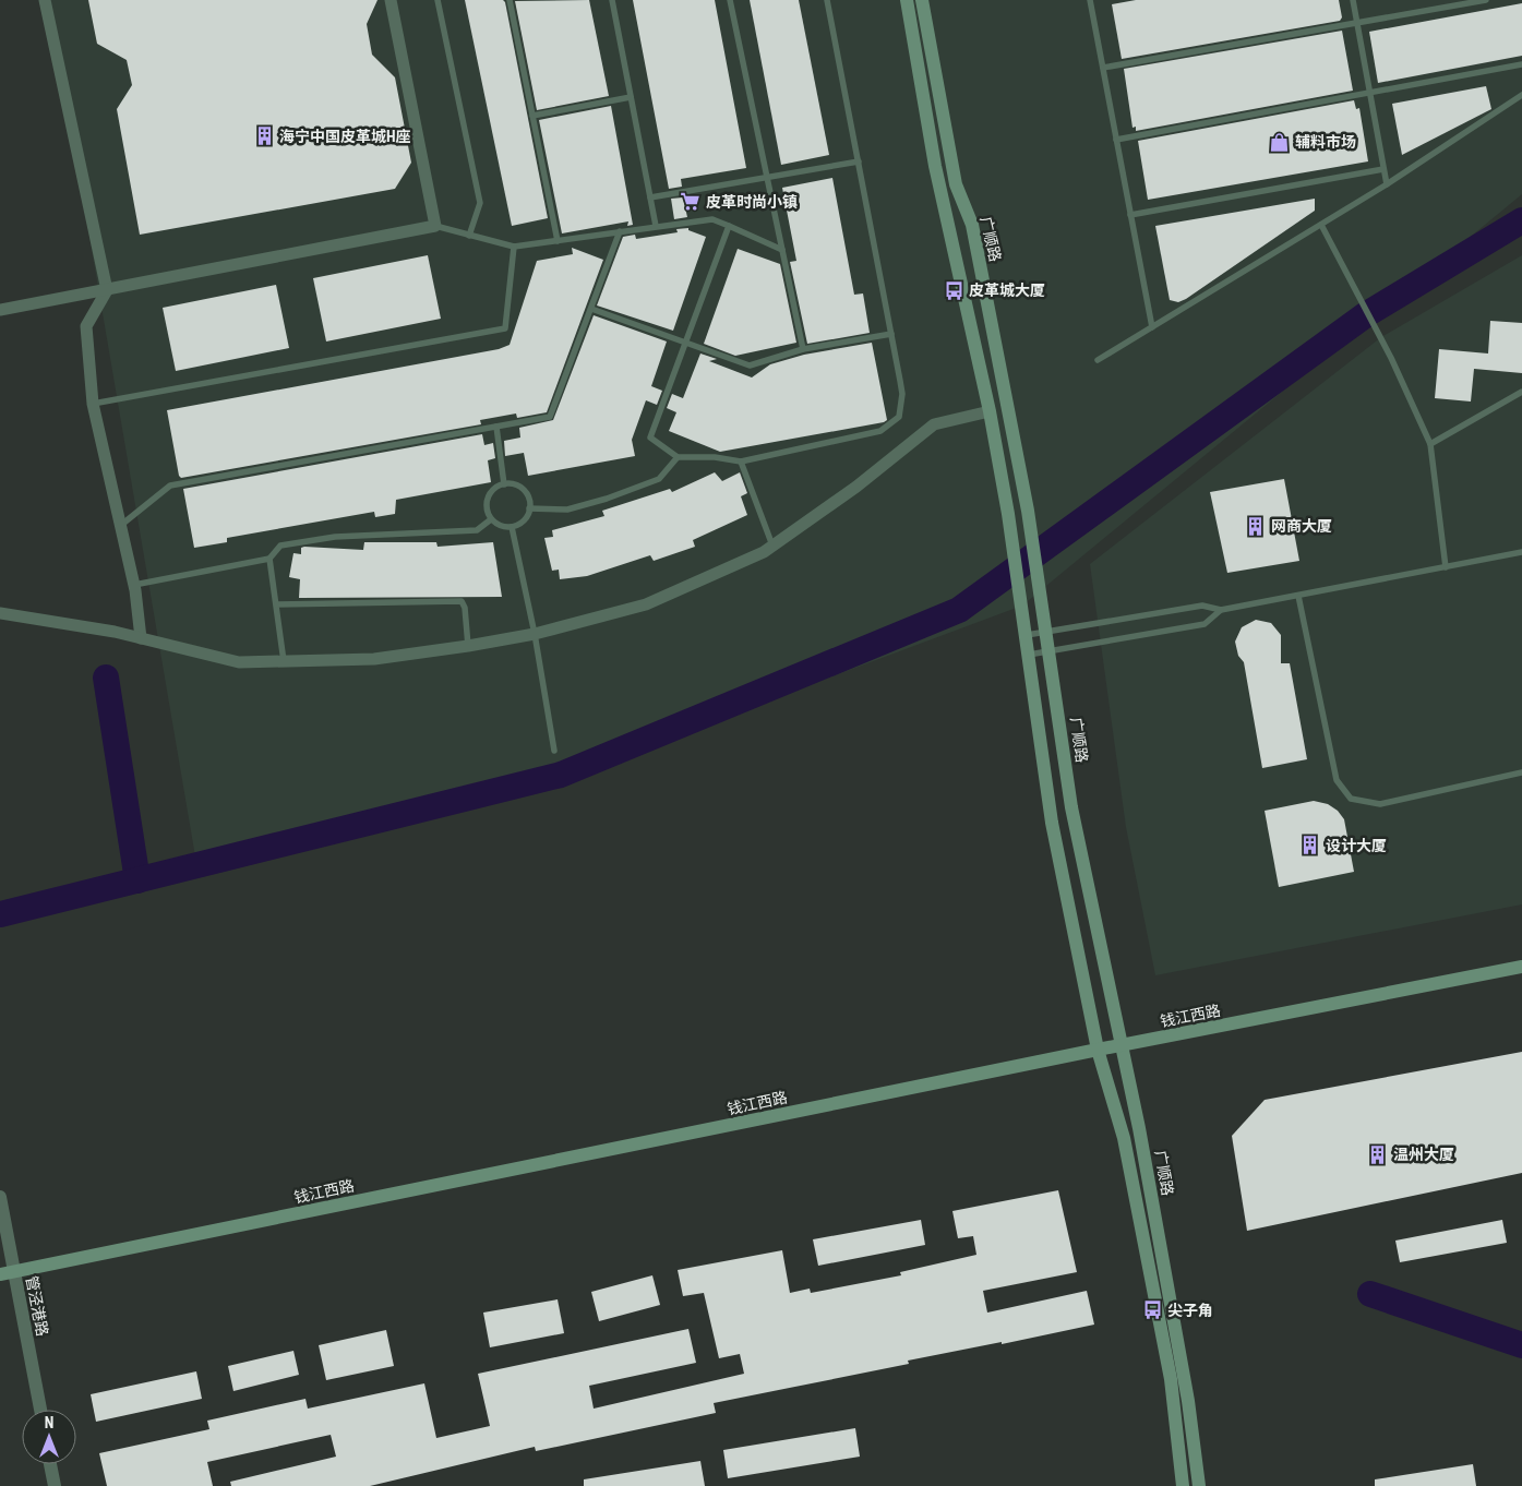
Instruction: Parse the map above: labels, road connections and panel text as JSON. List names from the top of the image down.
{
  "streets": {
    "main road": ["广顺路", "钱江西路"],
    "street": ["管泾港路"]
  },
  "crossings": [
    ["广顺路", "钱江西路"],
    ["钱江西路", "管泾港路"]
  ],
  "places": {
    "building": [
      "海宁中国皮革城H座",
      "网商大厦",
      "设计大厦",
      "温州大厦"
    ],
    "shop": ["辅料市场"],
    "supermarket": ["皮革时尚小镇"],
    "bus stop": ["皮革城大厦", "尖子角"]
  },
  "north": "top"
}
